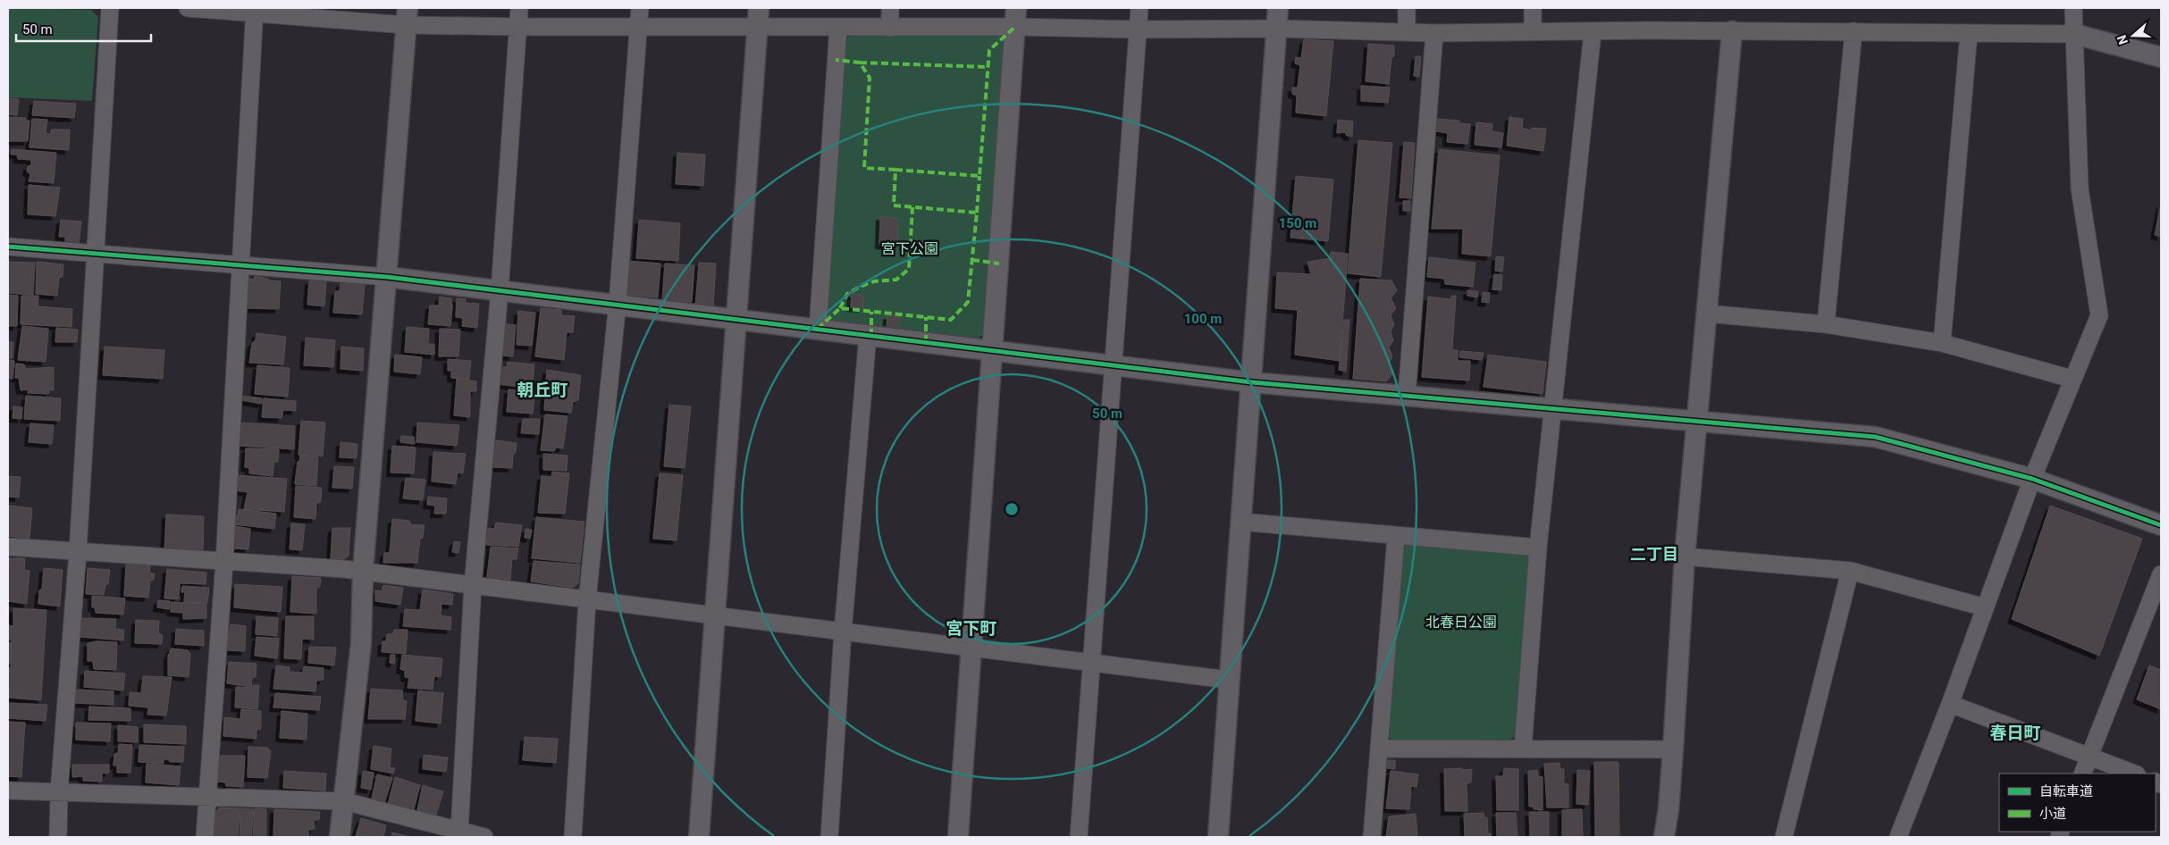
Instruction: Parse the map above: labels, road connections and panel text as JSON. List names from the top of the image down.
{
  "districts": [
    "朝丘町",
    "二丁目",
    "宮下町",
    "春日町"
  ],
  "parks": ["宮下公園", "北春日公園"],
  "legend": ["自転車道", "小道"],
  "scale_bar": "50 m",
  "north": "left",
  "rings": ["150 m", "100 m", "50 m"]
}
